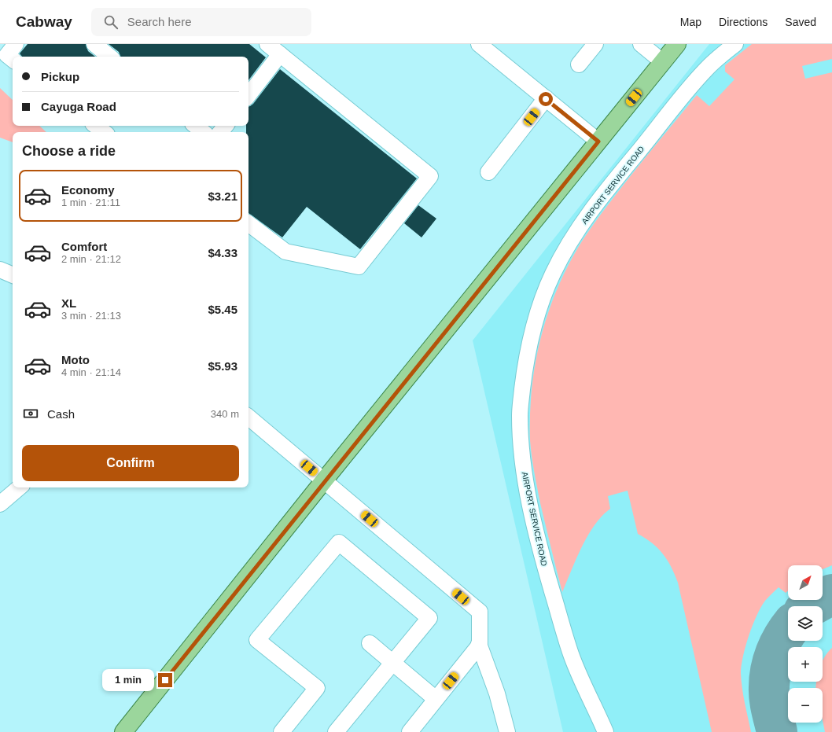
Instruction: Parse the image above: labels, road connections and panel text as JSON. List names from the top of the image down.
{
  "streets": {
    "street": ["AIRPORT SERVICE ROAD"]
  },
  "north": "top right",
  "page": {
    "header": "Cabway",
    "search": "Search here",
    "nav": ["Map", "Directions", "Saved"],
    "banner": ["Pickup", "Cayuga Road"],
    "heading": "Choose a ride",
    "list": [
      {
        "name": "Economy",
        "note": "1 min · 21:11",
        "value": "$3.21"
      },
      {
        "name": "Comfort",
        "note": "2 min · 21:12",
        "value": "$4.33"
      },
      {
        "name": "XL",
        "note": "3 min · 21:13",
        "value": "$5.45"
      },
      {
        "name": "Moto",
        "note": "4 min · 21:14",
        "value": "$5.93"
      }
    ],
    "pay": ["Cash", "340 m"],
    "buttons": "Confirm",
    "map_buttons": ["+", "−"],
    "bubble": "1 min"
  }
}
